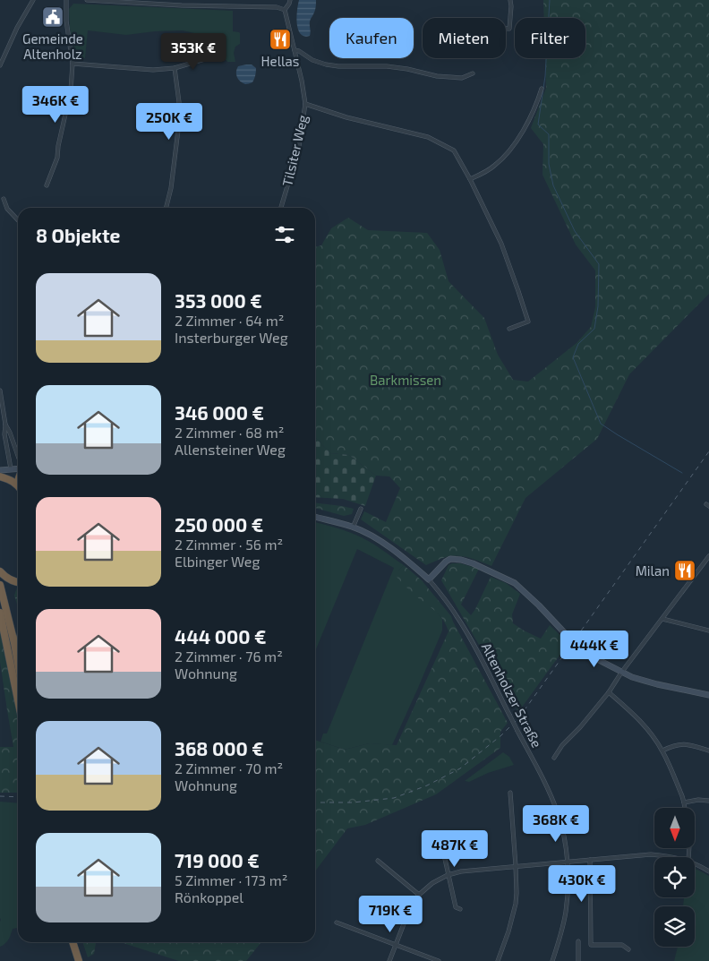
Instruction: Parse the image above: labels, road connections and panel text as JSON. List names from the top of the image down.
{
  "streets": {
    "street": ["Tilsiter Weg", "Altenholzer Straße"]
  },
  "parks": ["Barkmissen"],
  "places": {
    "public building": ["Gemeinde Altenholz"],
    "restaurant": ["Hellas", "Milan"]
  },
  "north": "bottom",
  "page": {
    "chip": ["Kaufen", "Mieten", "Filter"],
    "price": [
      "353K €",
      "346K €",
      "250K €",
      "444K €",
      "368K €",
      "487K €",
      "430K €",
      "719K €"
    ],
    "heading": "8 Objekte",
    "list": [
      {
        "name": "353 000 €",
        "note": "2 Zimmer · 64 m² · Insterburger Weg"
      },
      {
        "name": "346 000 €",
        "note": "2 Zimmer · 68 m² · Allensteiner Weg"
      },
      {
        "name": "250 000 €",
        "note": "2 Zimmer · 56 m² · Elbinger Weg"
      },
      {
        "name": "444 000 €",
        "note": "2 Zimmer · 76 m² · Wohnung"
      },
      {
        "name": "368 000 €",
        "note": "2 Zimmer · 70 m² · Wohnung"
      },
      {
        "name": "719 000 €",
        "note": "5 Zimmer · 173 m² · Rönkoppel"
      }
    ]
  }
}
